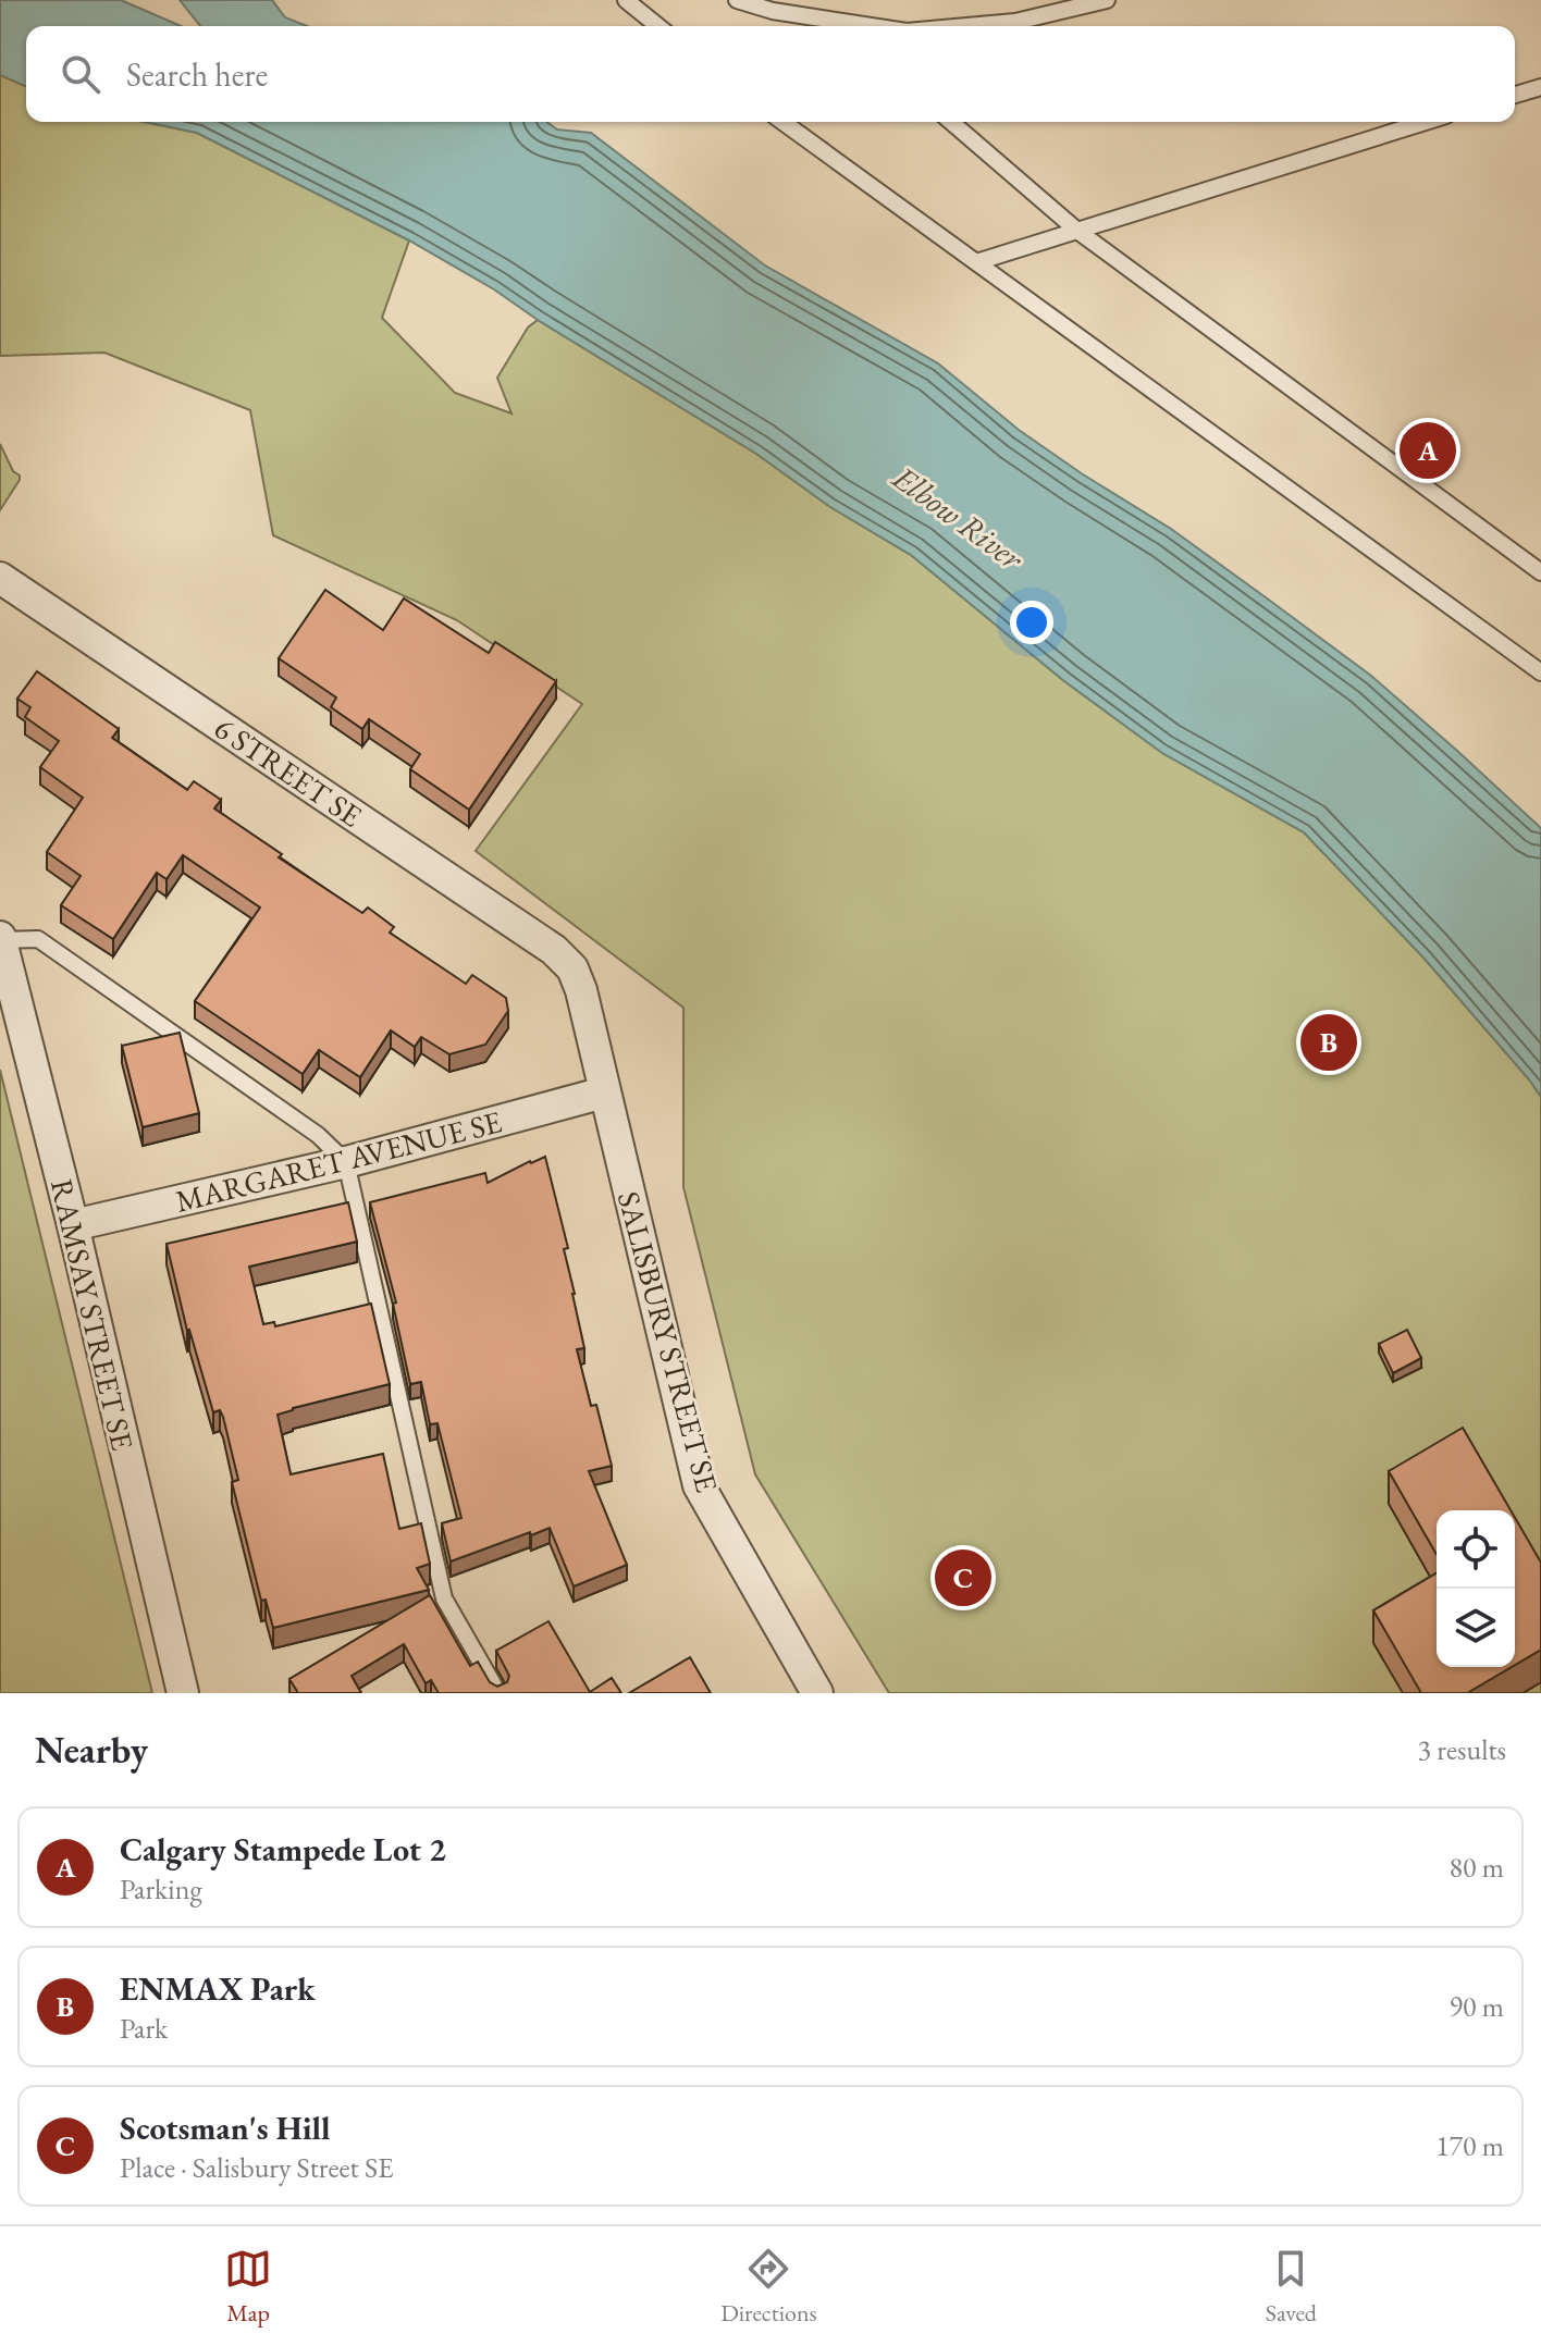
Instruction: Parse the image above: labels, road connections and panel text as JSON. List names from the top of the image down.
{
  "streets": {
    "street": [
      "6 STREET SE",
      "MARGARET AVENUE SE",
      "RAMSAY STREET SE",
      "SALISBURY STREET SE"
    ]
  },
  "crossings": [
    ["6 STREET SE", "SALISBURY STREET SE"],
    ["MARGARET AVENUE SE", "RAMSAY STREET SE"],
    ["MARGARET AVENUE SE", "SALISBURY STREET SE"]
  ],
  "water": ["Elbow River"],
  "page": {
    "search": "Search here",
    "pins": ["A", "B", "C"],
    "heading": ["Nearby", "3 results"],
    "list": [
      {
        "mark": "A",
        "name": "Calgary Stampede Lot 2",
        "note": "Parking",
        "value": "80 m"
      },
      {
        "mark": "B",
        "name": "ENMAX Park",
        "note": "Park",
        "value": "90 m"
      },
      {
        "mark": "C",
        "name": "Scotsman's Hill",
        "note": "Place · Salisbury Street SE",
        "value": "170 m"
      }
    ],
    "nav": ["Map", "Directions", "Saved"]
  }
}
